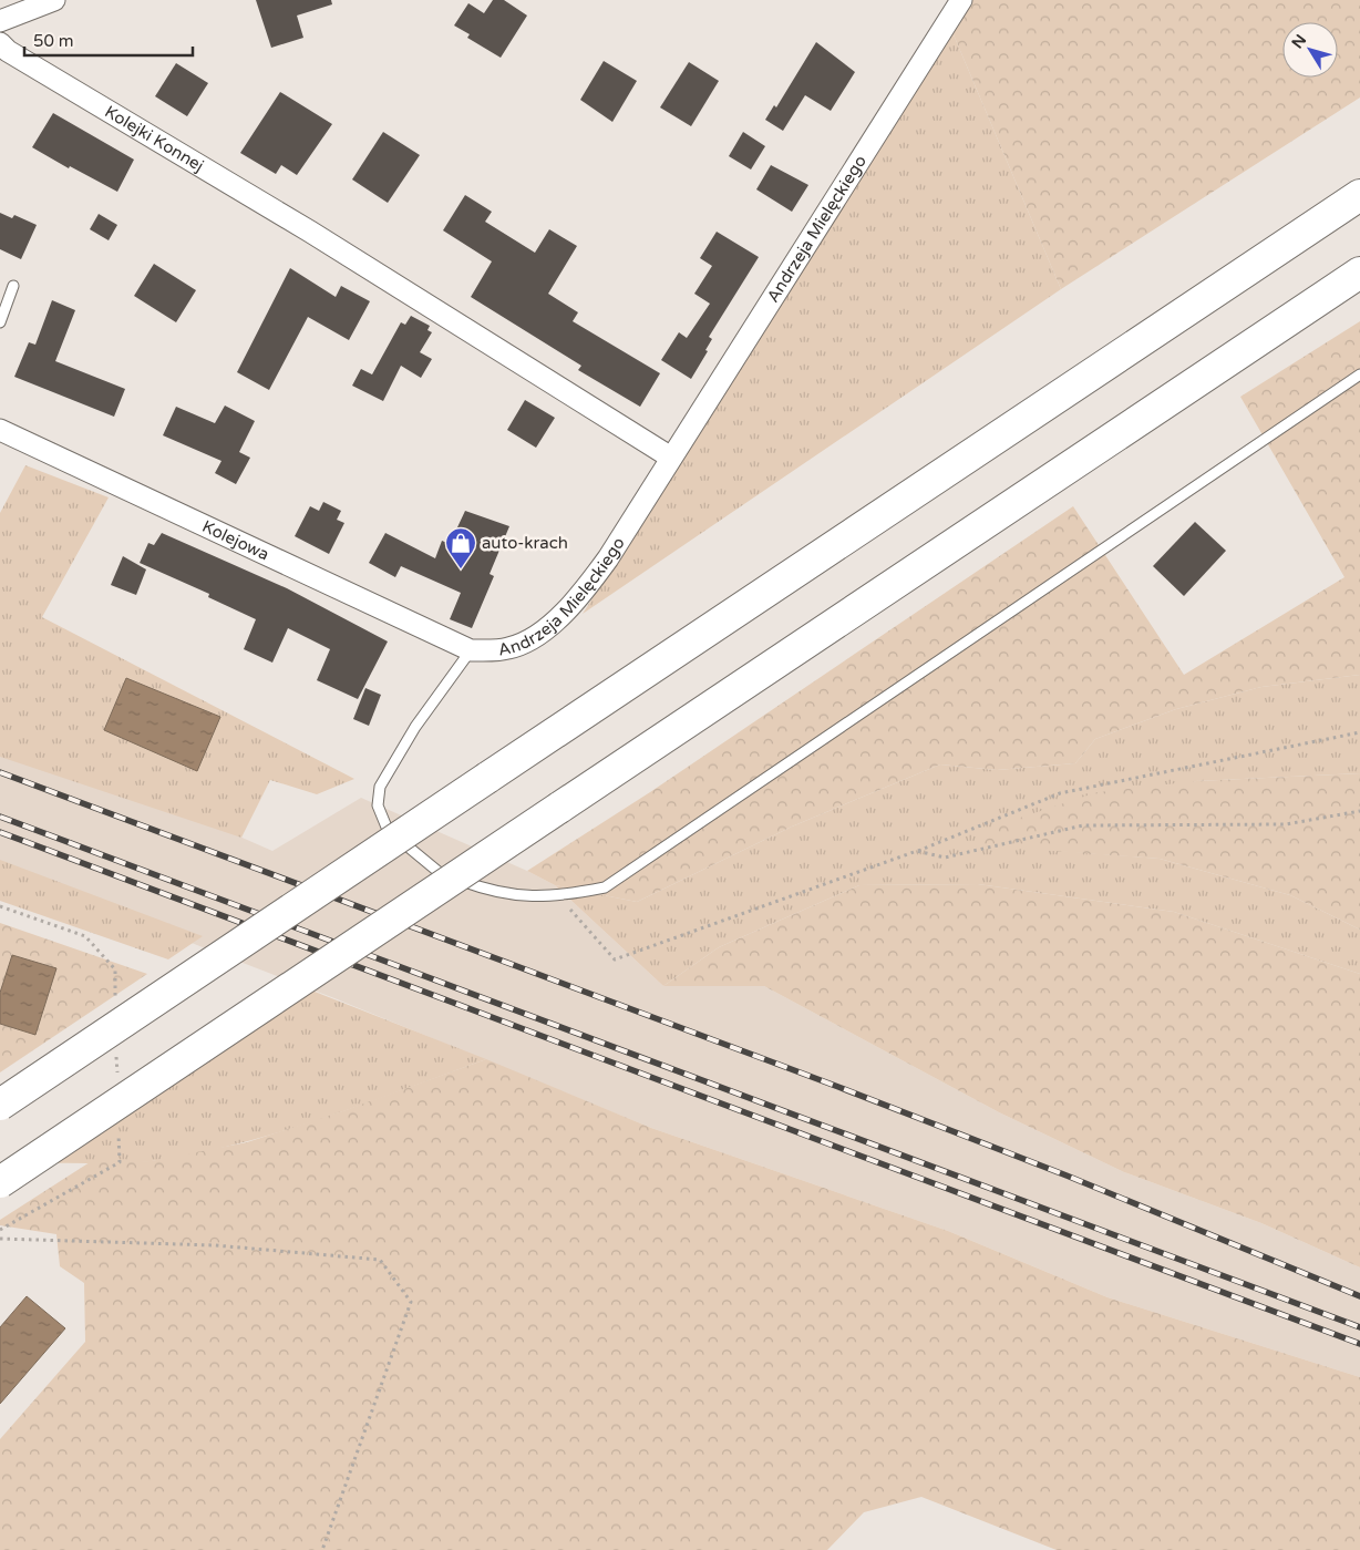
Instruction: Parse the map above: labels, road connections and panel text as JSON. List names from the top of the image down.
{
  "streets": {
    "street": ["Kolejki Konnej", "Andrzeja Mielęckiego", "Kolejowa"]
  },
  "crossings": [
    ["Kolejki Konnej", "Andrzeja Mielęckiego"],
    ["Andrzeja Mielęckiego", "Kolejowa"]
  ],
  "places": {
    "shop": ["auto-krach"]
  },
  "scale_bar": "50 m",
  "north": "top left"
}
